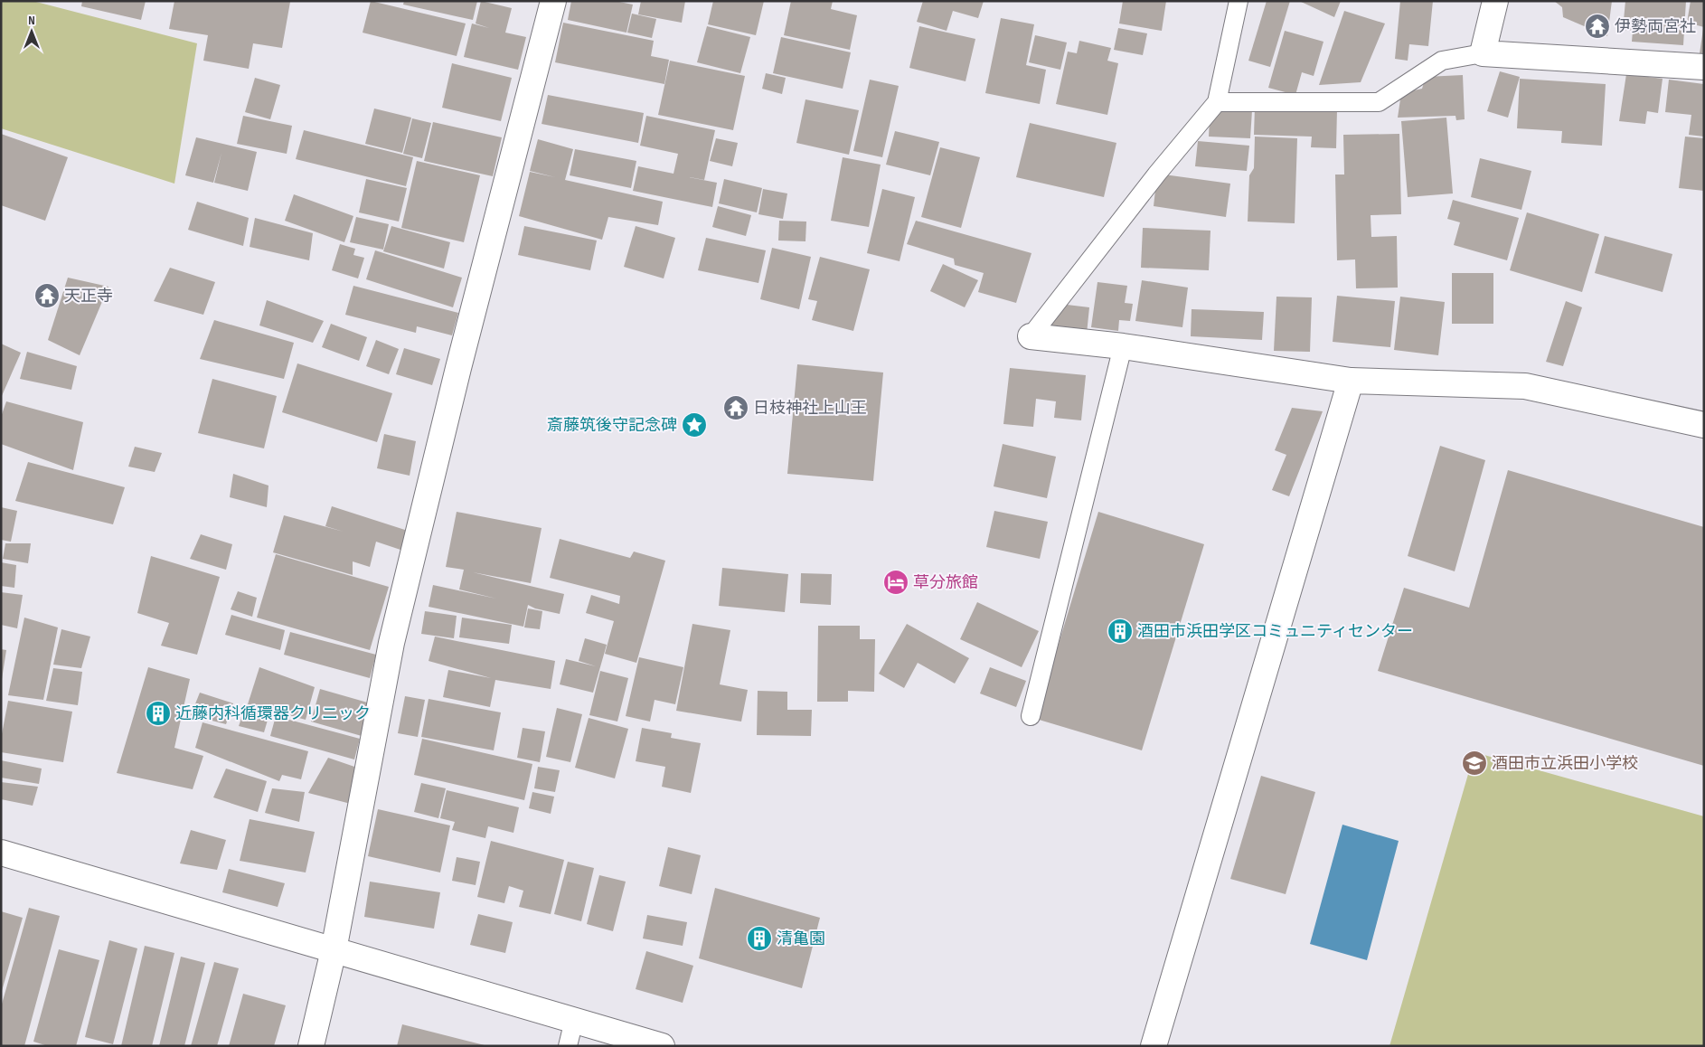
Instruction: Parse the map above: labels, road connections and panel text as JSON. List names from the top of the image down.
{
  "places": {
    "temple": ["伊勢両宮社", "天正寺", "日枝神社上山王"],
    "place": ["斎藤筑後守記念碑"],
    "hotel": ["草分旅館"],
    "building": ["酒田市浜田学区コミュニティセンター", "近藤内科循環器クリニック", "清亀園"],
    "school or university": ["酒田市立浜田小学校"]
  },
  "north": "top"
}
